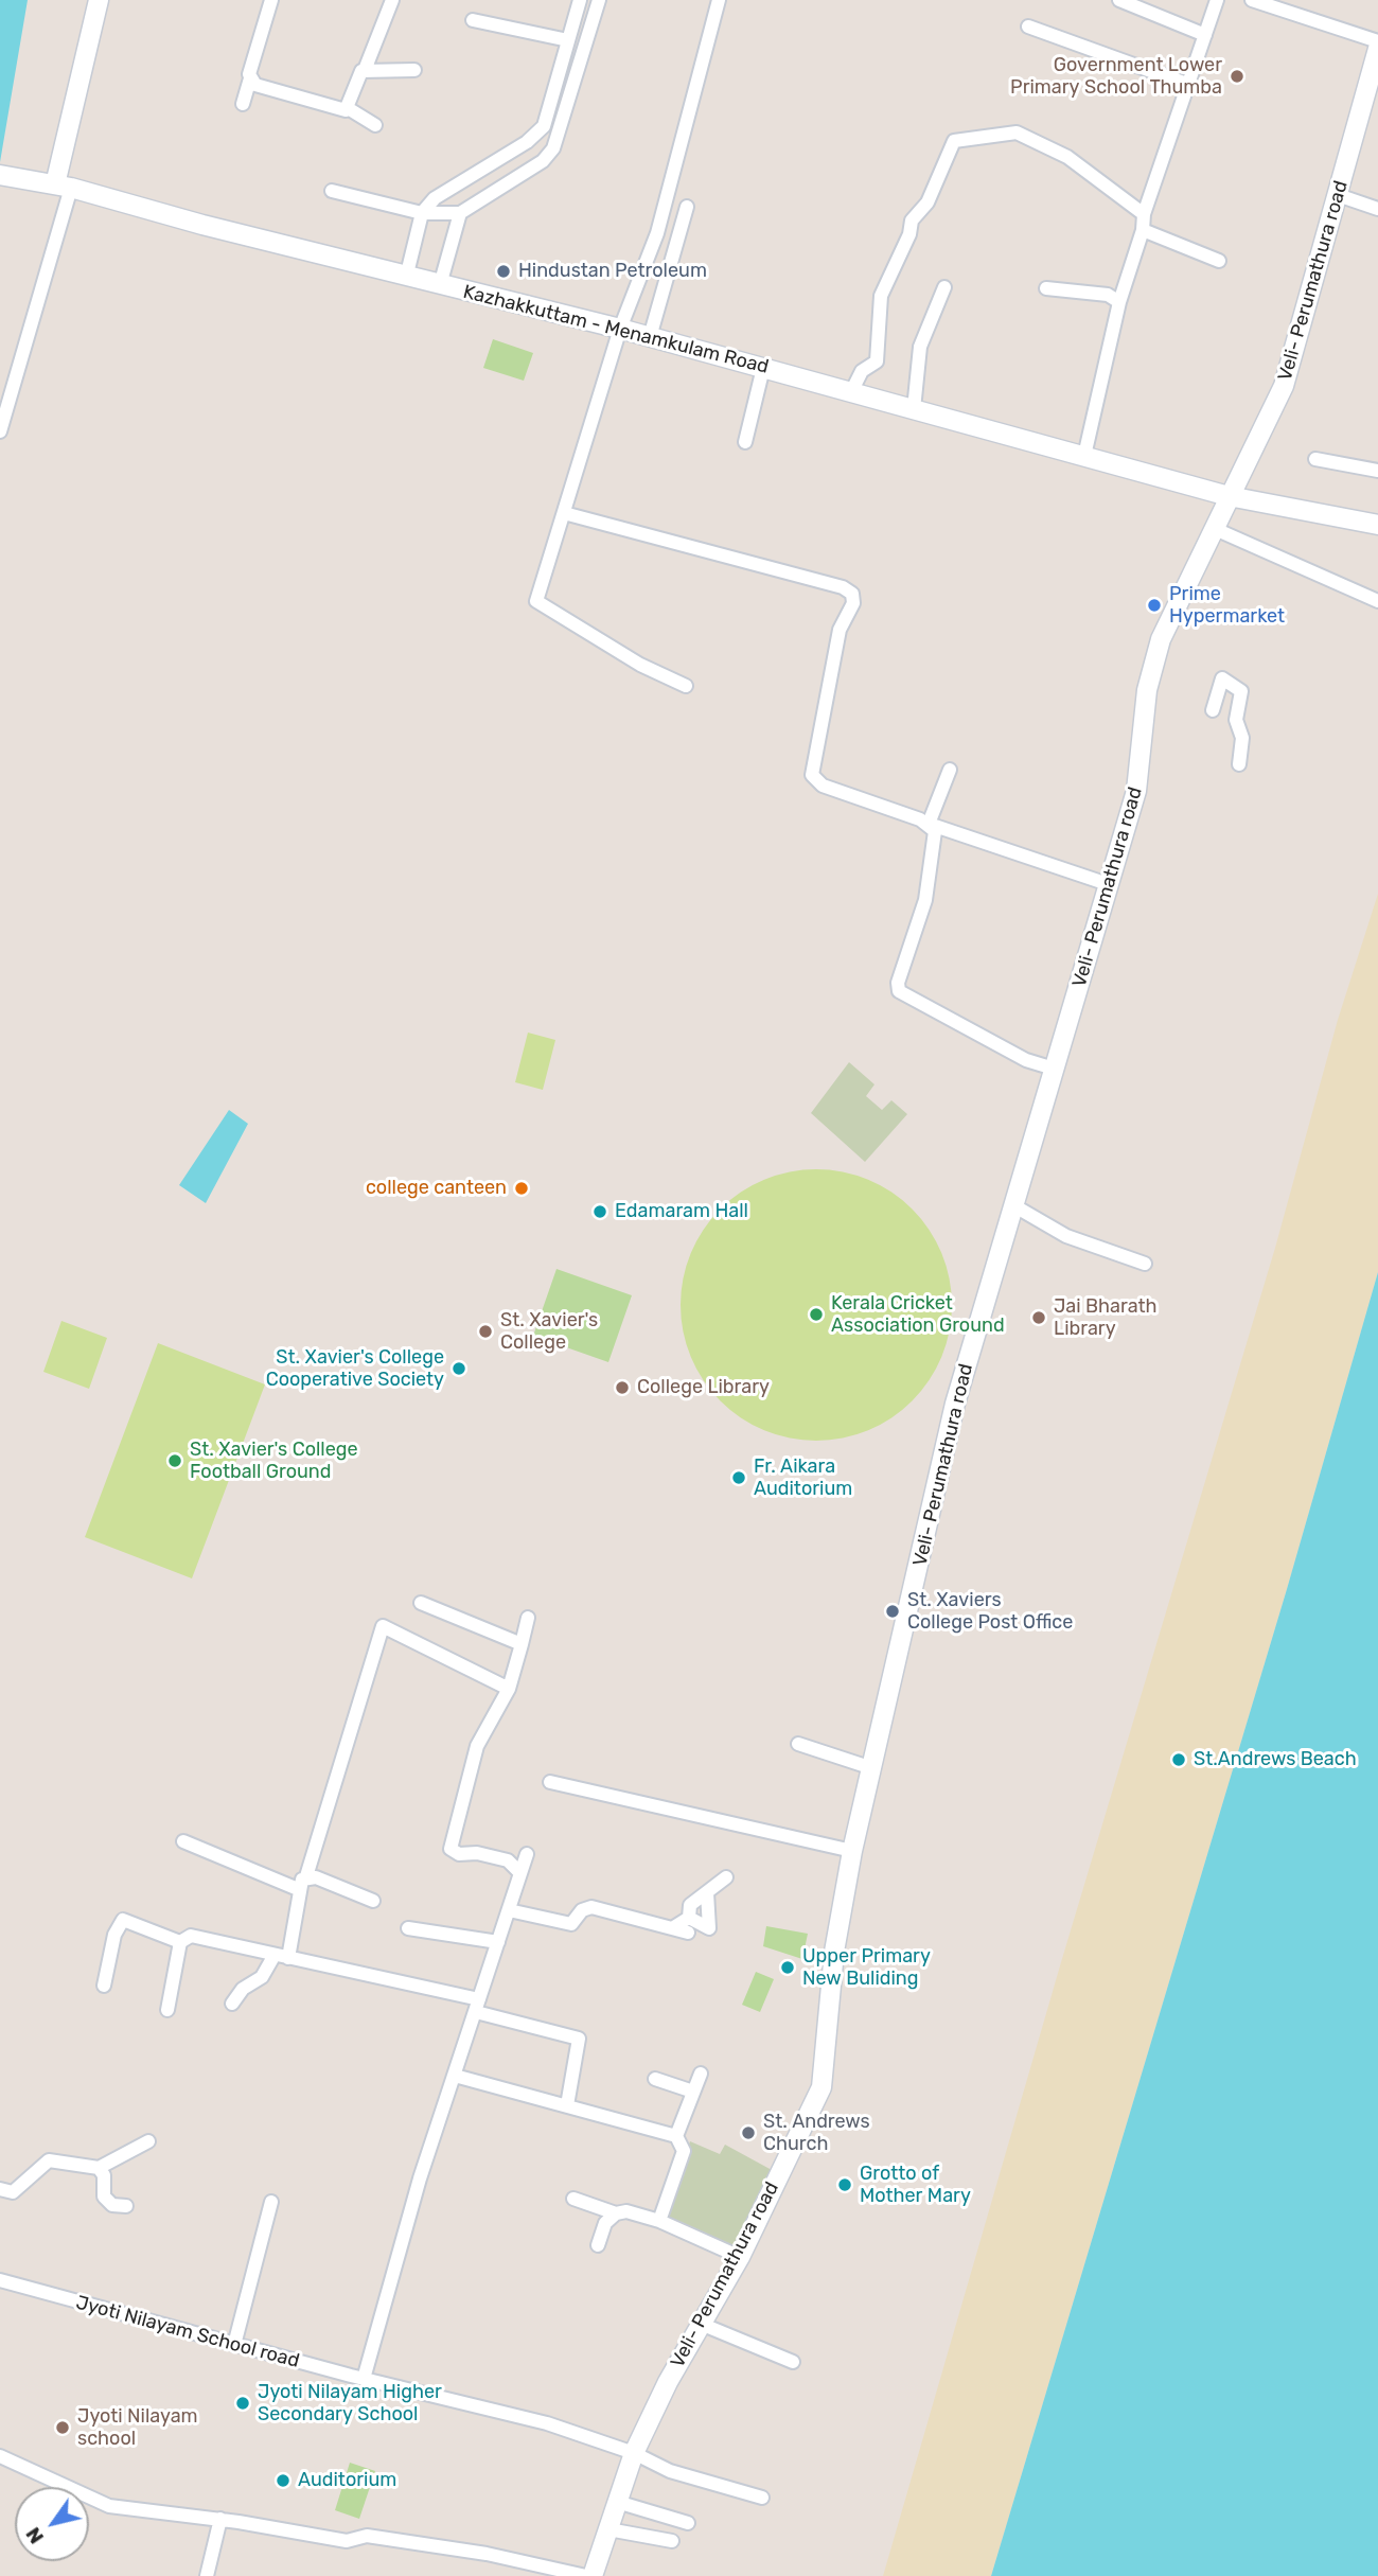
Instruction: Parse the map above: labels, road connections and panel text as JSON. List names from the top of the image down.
{
  "streets": {
    "main road": ["Veli- Perumathura road", "Kazhakkuttam - Menamkulam Road"],
    "street": ["Jyoti Nilayam School road"]
  },
  "crossings": [
    ["Veli- Perumathura road", "Kazhakkuttam - Menamkulam Road"],
    ["Veli- Perumathura road", "Jyoti Nilayam School road"]
  ],
  "places": [
    "Government Lower Primary School Thumba",
    "Hindustan Petroleum",
    "Prime Hypermarket",
    "college canteen",
    "Edamaram Hall",
    "Kerala Cricket Association Ground",
    "Jai Bharath Library",
    "St. Xavier's College",
    "St. Xavier's College Cooperative Society",
    "College Library",
    "St. Xavier's College Football Ground",
    "Fr. Aikara Auditorium",
    "St. Xaviers College Post Office",
    "St.Andrews Beach",
    "Upper Primary New Buliding",
    "St. Andrews Church",
    "Grotto of Mother Mary",
    "Jyoti Nilayam Higher Secondary School",
    "Jyoti Nilayam school",
    "Auditorium"
  ],
  "north": "bottom left"
}
